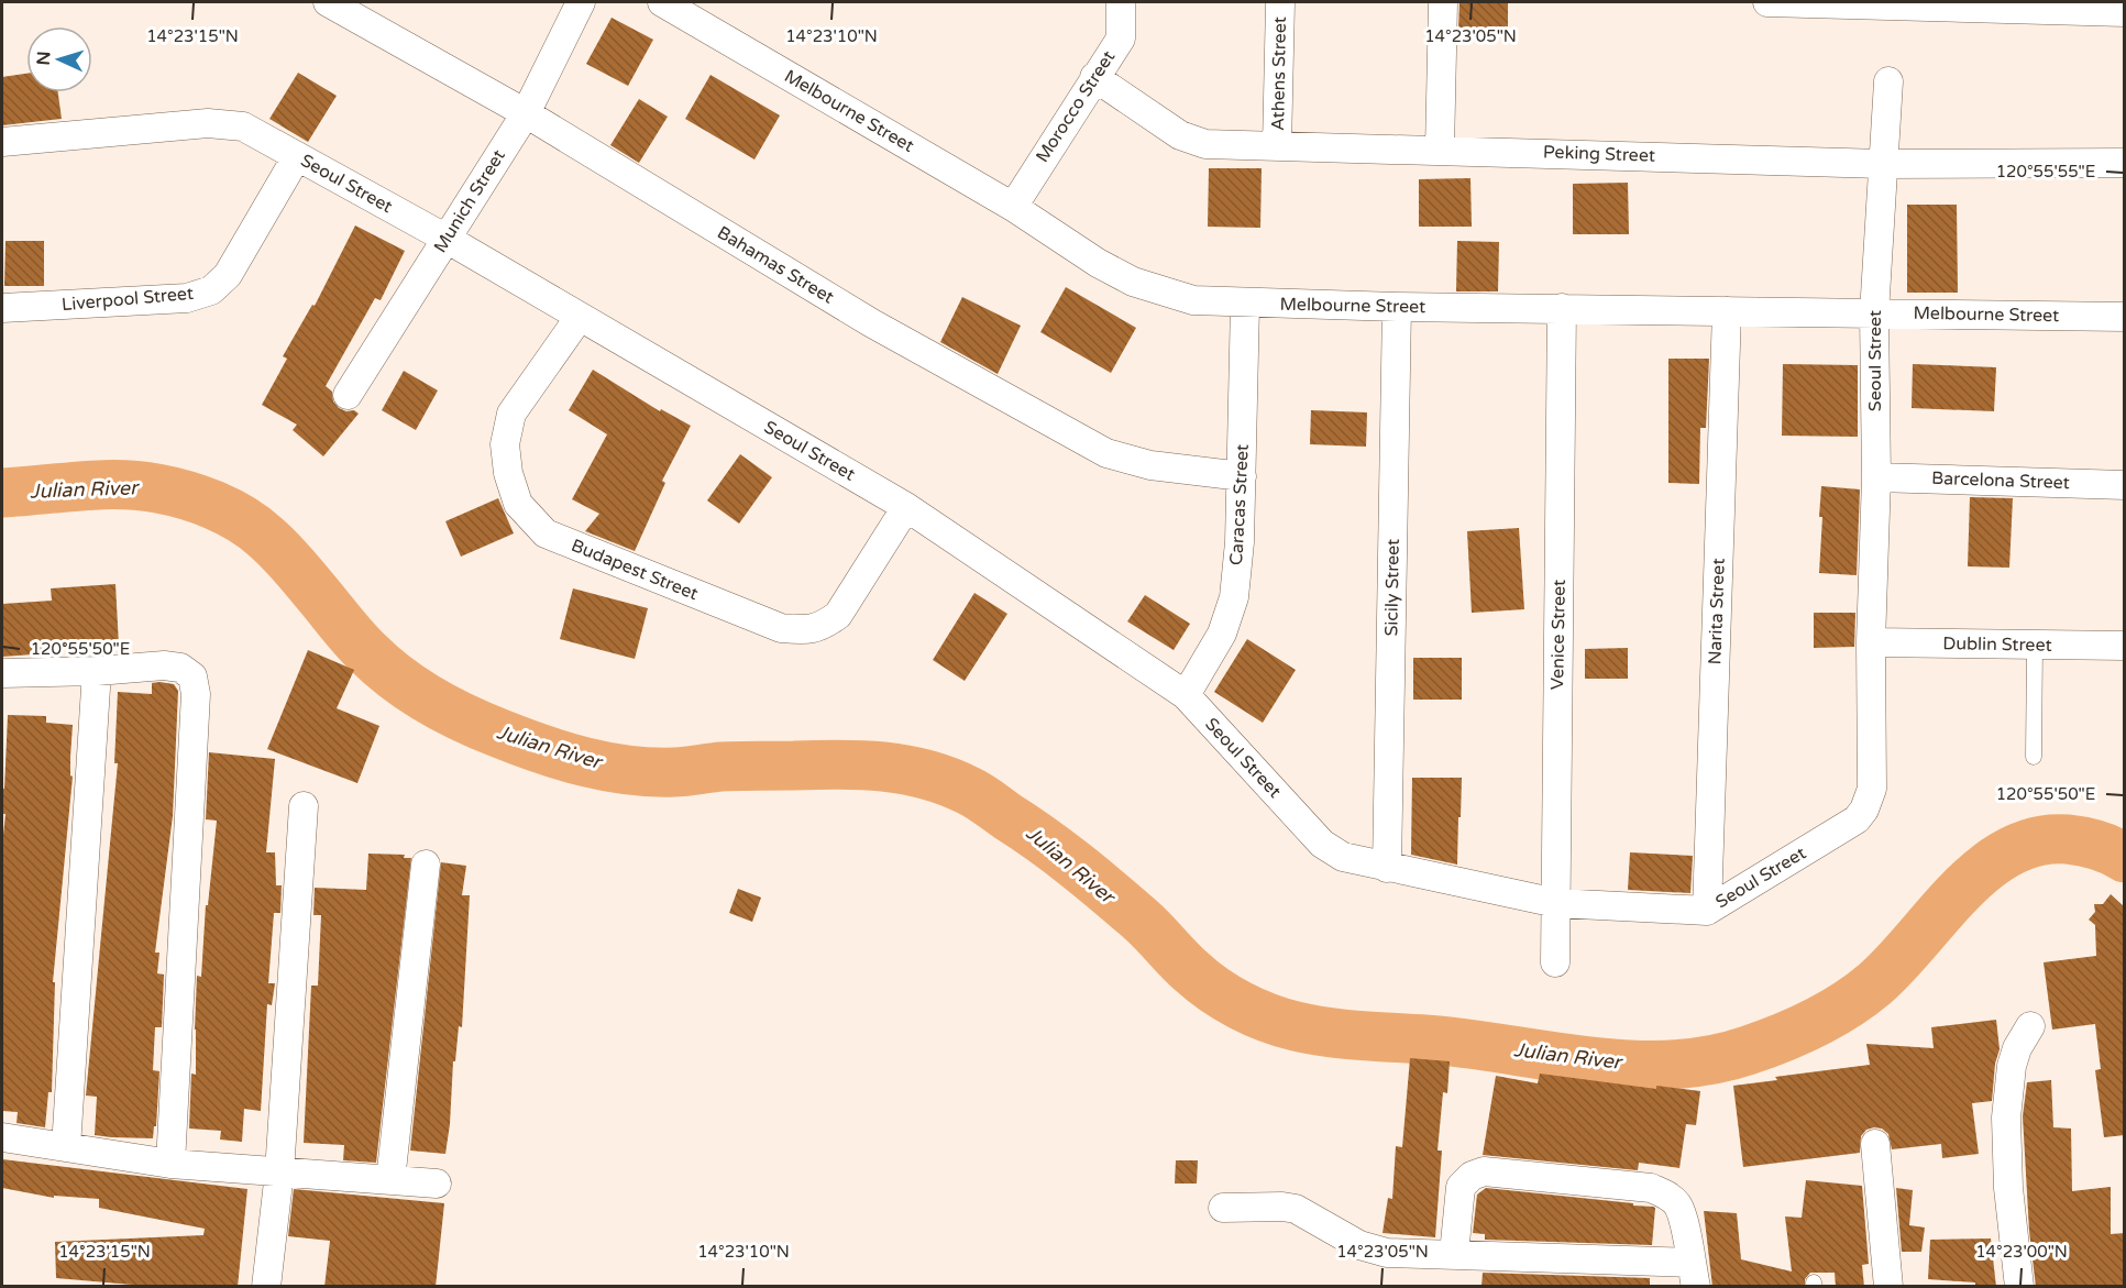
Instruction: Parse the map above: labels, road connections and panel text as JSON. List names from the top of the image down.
{
  "streets": {
    "street": [
      "Athens Street",
      "Morocco Street",
      "Melbourne Street",
      "Peking Street",
      "Seoul Street",
      "Munich Street",
      "Bahamas Street",
      "Liverpool Street",
      "Barcelona Street",
      "Caracas Street",
      "Budapest Street",
      "Sicily Street",
      "Narita Street",
      "Venice Street",
      "Dublin Street"
    ]
  },
  "crossings": [
    ["Athens Street", "Peking Street"],
    ["Morocco Street", "Melbourne Street"],
    ["Morocco Street", "Peking Street"],
    ["Melbourne Street", "Seoul Street"],
    ["Melbourne Street", "Caracas Street"],
    ["Melbourne Street", "Sicily Street"],
    ["Melbourne Street", "Narita Street"],
    ["Melbourne Street", "Venice Street"],
    ["Peking Street", "Seoul Street"],
    ["Seoul Street", "Munich Street"],
    ["Seoul Street", "Liverpool Street"],
    ["Seoul Street", "Barcelona Street"],
    ["Seoul Street", "Caracas Street"],
    ["Seoul Street", "Budapest Street"],
    ["Seoul Street", "Sicily Street"],
    ["Seoul Street", "Narita Street"],
    ["Seoul Street", "Venice Street"],
    ["Seoul Street", "Dublin Street"],
    ["Munich Street", "Bahamas Street"],
    ["Bahamas Street", "Caracas Street"]
  ],
  "water": ["Julian River"],
  "north": "left",
  "coordinates": [
    "14°23'15\"N",
    "14°23'10\"N",
    "14°23'05\"N",
    "120°55'55\"E",
    "120°55'50\"E",
    "14°23'00\"N"
  ]
}
